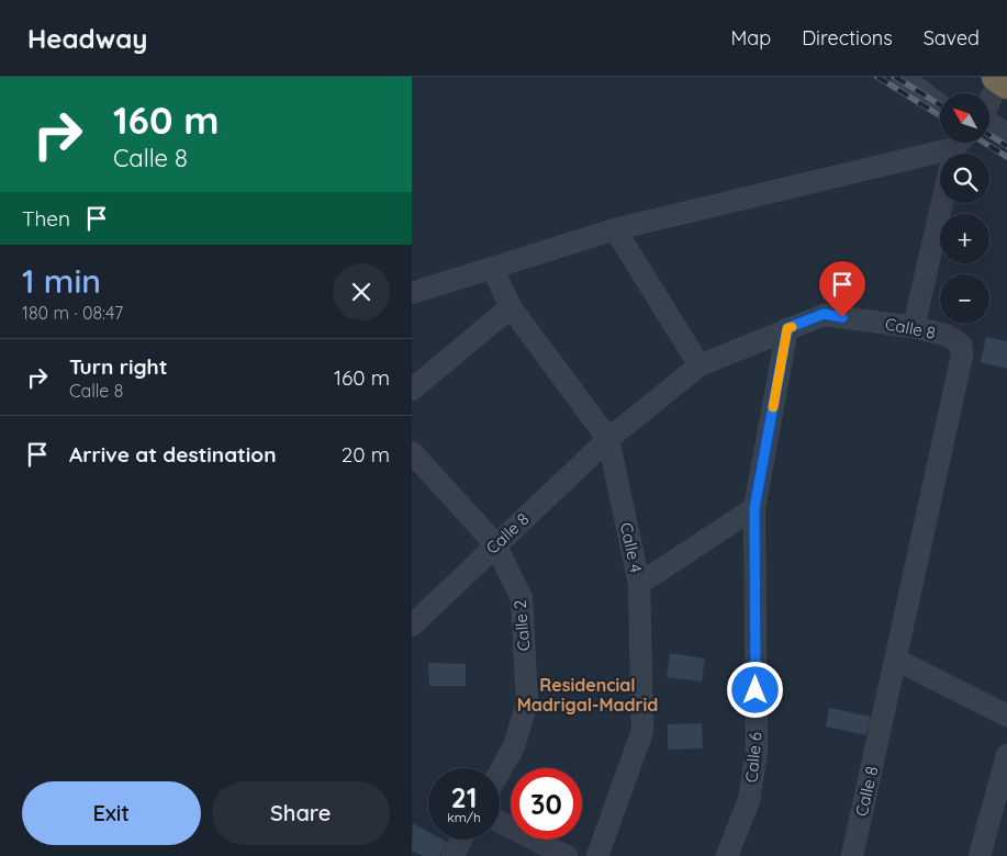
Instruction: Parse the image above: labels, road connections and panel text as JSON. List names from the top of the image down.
{
  "streets": {
    "street": [
      "Calle 8",
      "Calle 4",
      "Calle 2",
      "Calle 6"
    ]
  },
  "crossings": [
    ["Calle 8", "Calle 4"],
    ["Calle 8", "Calle 2"],
    ["Calle 8", "Calle 6"]
  ],
  "districts": ["Residencial Madrigal-Madrid"],
  "north": "top left",
  "page": {
    "header": "Headway",
    "nav": ["Map", "Directions", "Saved"],
    "turn": ["160 m", "Calle 8"],
    "map_buttons": ["+", "−"],
    "then": "Then",
    "heading": ["1 min", "180 m · 08:47"],
    "list": [
      {
        "name": "Turn right",
        "note": "Calle 8",
        "value": "160 m"
      },
      {
        "name": "Arrive at destination",
        "value": "20 m"
      }
    ],
    "speed": "21 km/h",
    "limit": "30",
    "buttons": ["Exit", "Share"]
  }
}
